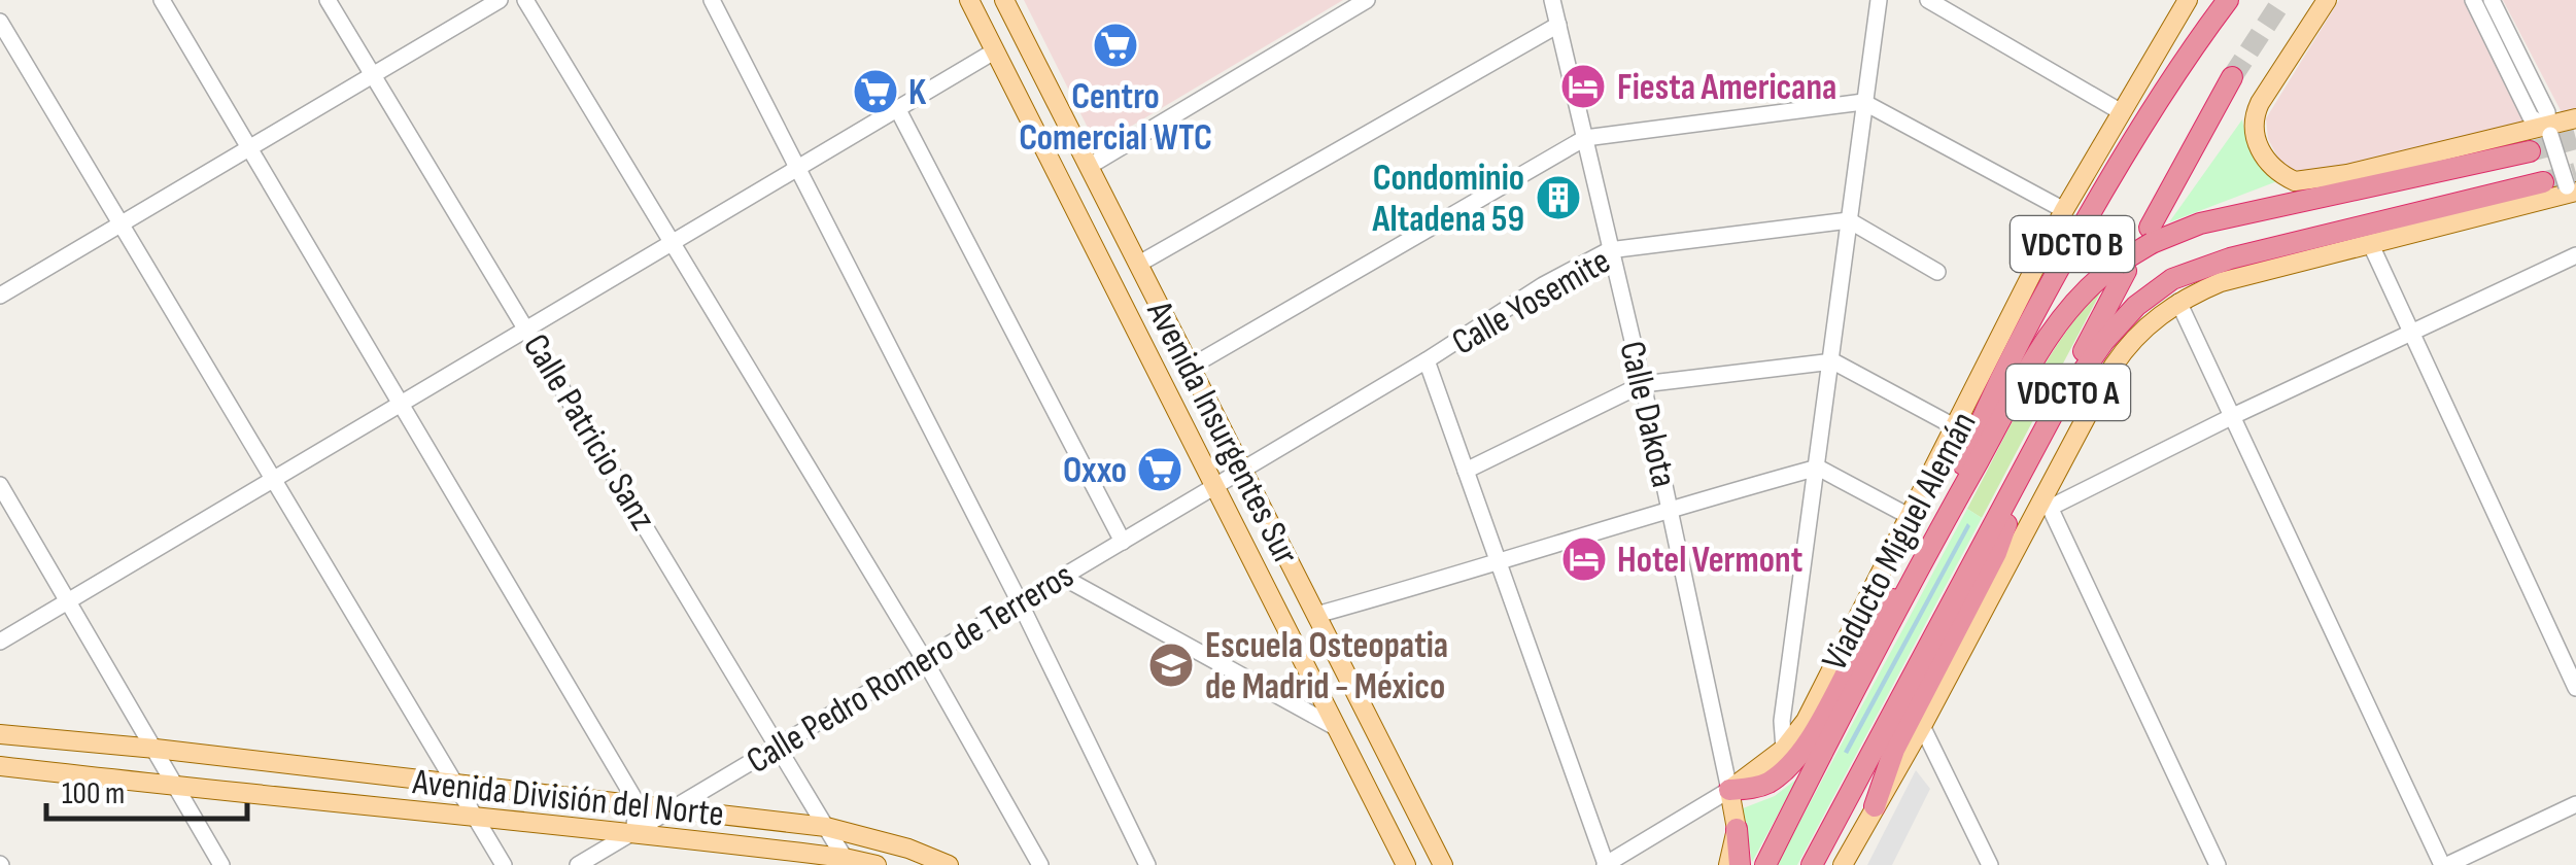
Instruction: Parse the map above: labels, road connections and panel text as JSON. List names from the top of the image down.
{
  "streets": {
    "highway": ["VDCTO B", "VDCTO A", "Viaducto Miguel Alemán"],
    "main road": ["Calle Dakota", "Avenida Insurgentes Sur", "Avenida División del Norte"],
    "street": ["Calle Yosemite", "Calle Patricio Sanz", "Calle Pedro Romero de Terreros"]
  },
  "crossings": [
    ["VDCTO B", "VDCTO A"],
    ["VDCTO B", "Viaducto Miguel Alemán"],
    ["Calle Yosemite", "Calle Dakota"],
    ["Calle Yosemite", "Avenida Insurgentes Sur"],
    ["Calle Yosemite", "Calle Pedro Romero de Terreros"],
    ["Calle Dakota", "Viaducto Miguel Alemán"],
    ["Calle Patricio Sanz", "Calle Pedro Romero de Terreros"],
    ["Calle Patricio Sanz", "Avenida División del Norte"],
    ["Avenida Insurgentes Sur", "Calle Pedro Romero de Terreros"],
    ["Calle Pedro Romero de Terreros", "Avenida División del Norte"]
  ],
  "places": {
    "supermarket": ["Centro Comercial WTC", "K", "Oxxo"],
    "hotel": ["Fiesta Americana", "Hotel Vermont"],
    "building": ["Condominio Altadena 59"],
    "school or university": ["Escuela Osteopatia de Madrid - México"]
  },
  "scale_bar": "100 m"
}
